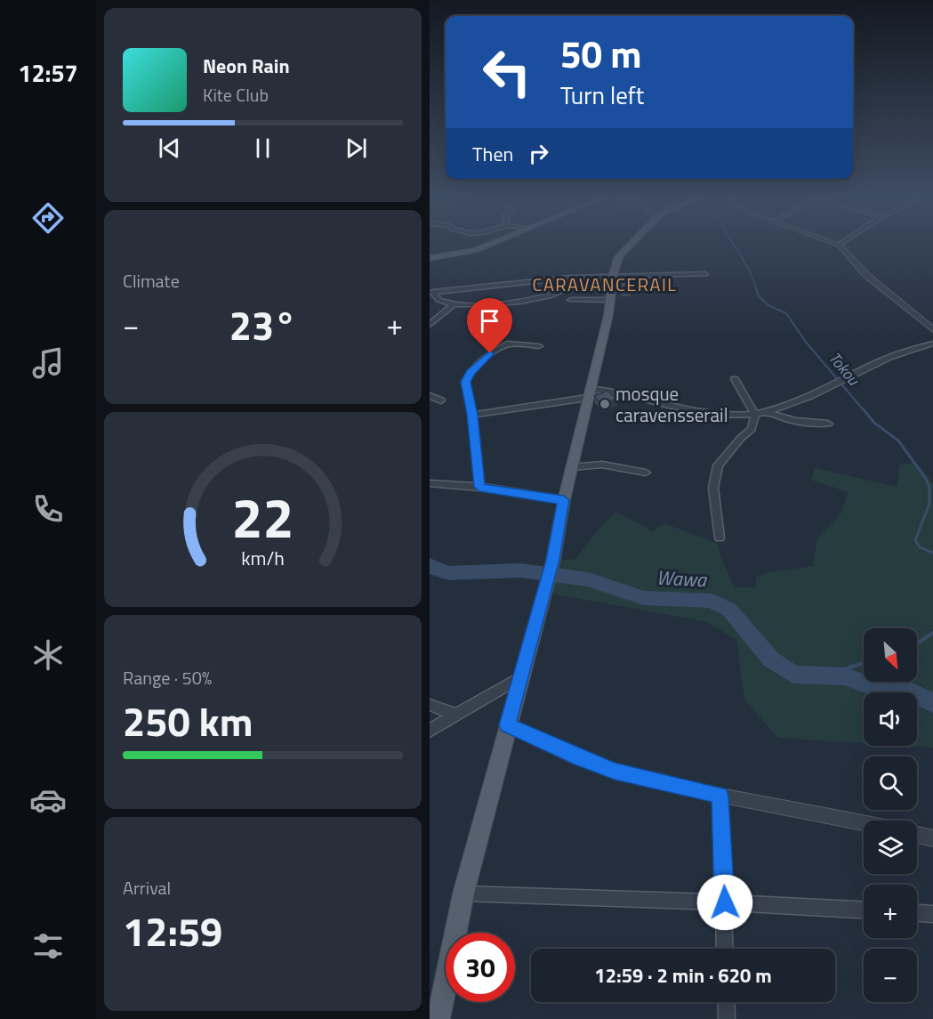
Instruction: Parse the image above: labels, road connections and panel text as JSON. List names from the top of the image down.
{
  "districts": ["CARAVANCERAIL"],
  "water": ["Tokou", "Wawa"],
  "places": ["mosque caravensserail"],
  "north": "bottom right",
  "page": {
    "tabs": "12:57",
    "turn": ["50 m", "Turn left"],
    "song": ["Neon Rain", "Kite Club"],
    "then": "Then",
    "tile": [
      "Climate",
      ["Range · 50%", "250 km"],
      ["Arrival", "12:59"]
    ],
    "heat": ["−", "23°", "+"],
    "map_buttons": ["+", "−"],
    "limit": "30",
    "trip": "12:59 · 2 min · 620 m",
    "gauge": ["22", "km/h"]
  }
}
